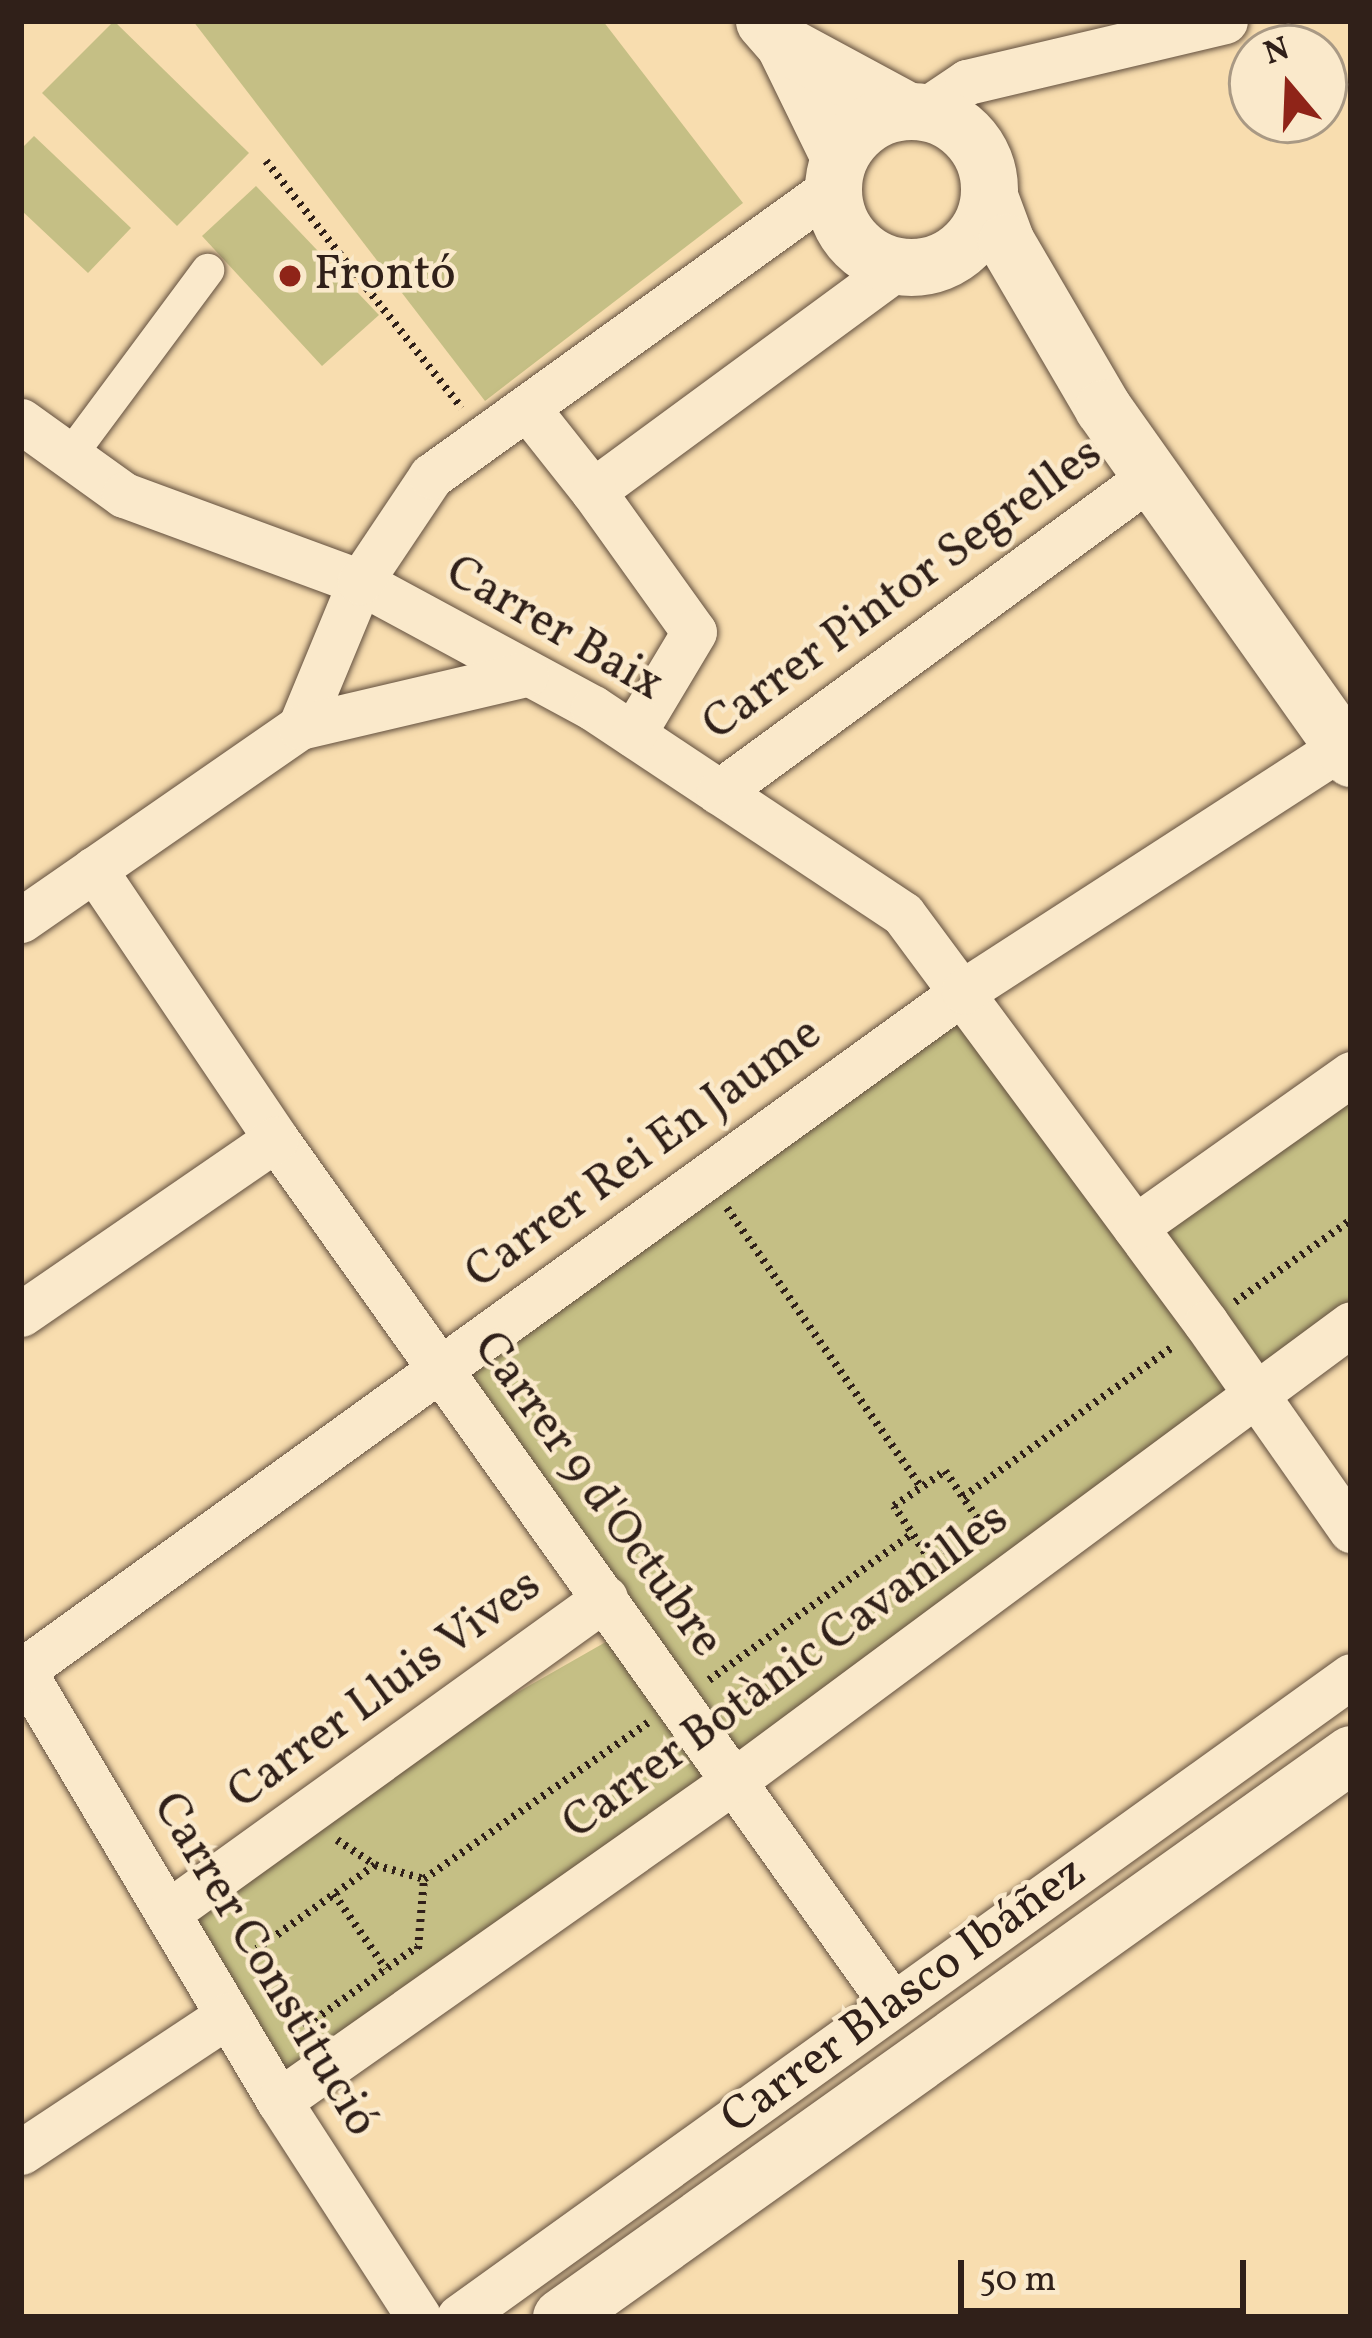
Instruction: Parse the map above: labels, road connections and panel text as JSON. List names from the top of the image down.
{
  "streets": {
    "street": [
      "Carrer Pintor Segrelles",
      "Carrer Baix",
      "Carrer Rei En Jaume",
      "Carrer 9 d'Octubre",
      "Carrer Botànic Cavanilles",
      "Carrer Lluis Vives",
      "Carrer Constitució",
      "Carrer Blasco Ibáñez"
    ]
  },
  "crossings": [
    ["Carrer Pintor Segrelles", "Carrer Baix"],
    ["Carrer Baix", "Carrer Rei En Jaume"],
    ["Carrer Baix", "Carrer Botànic Cavanilles"],
    ["Carrer Rei En Jaume", "Carrer 9 d'Octubre"],
    ["Carrer Rei En Jaume", "Carrer Constitució"],
    ["Carrer 9 d'Octubre", "Carrer Botànic Cavanilles"],
    ["Carrer 9 d'Octubre", "Carrer Lluis Vives"],
    ["Carrer 9 d'Octubre", "Carrer Blasco Ibáñez"],
    ["Carrer Botànic Cavanilles", "Carrer Constitució"],
    ["Carrer Lluis Vives", "Carrer Constitució"]
  ],
  "places": ["Frontó"],
  "scale_bar": "50 m",
  "north": "top"
}
